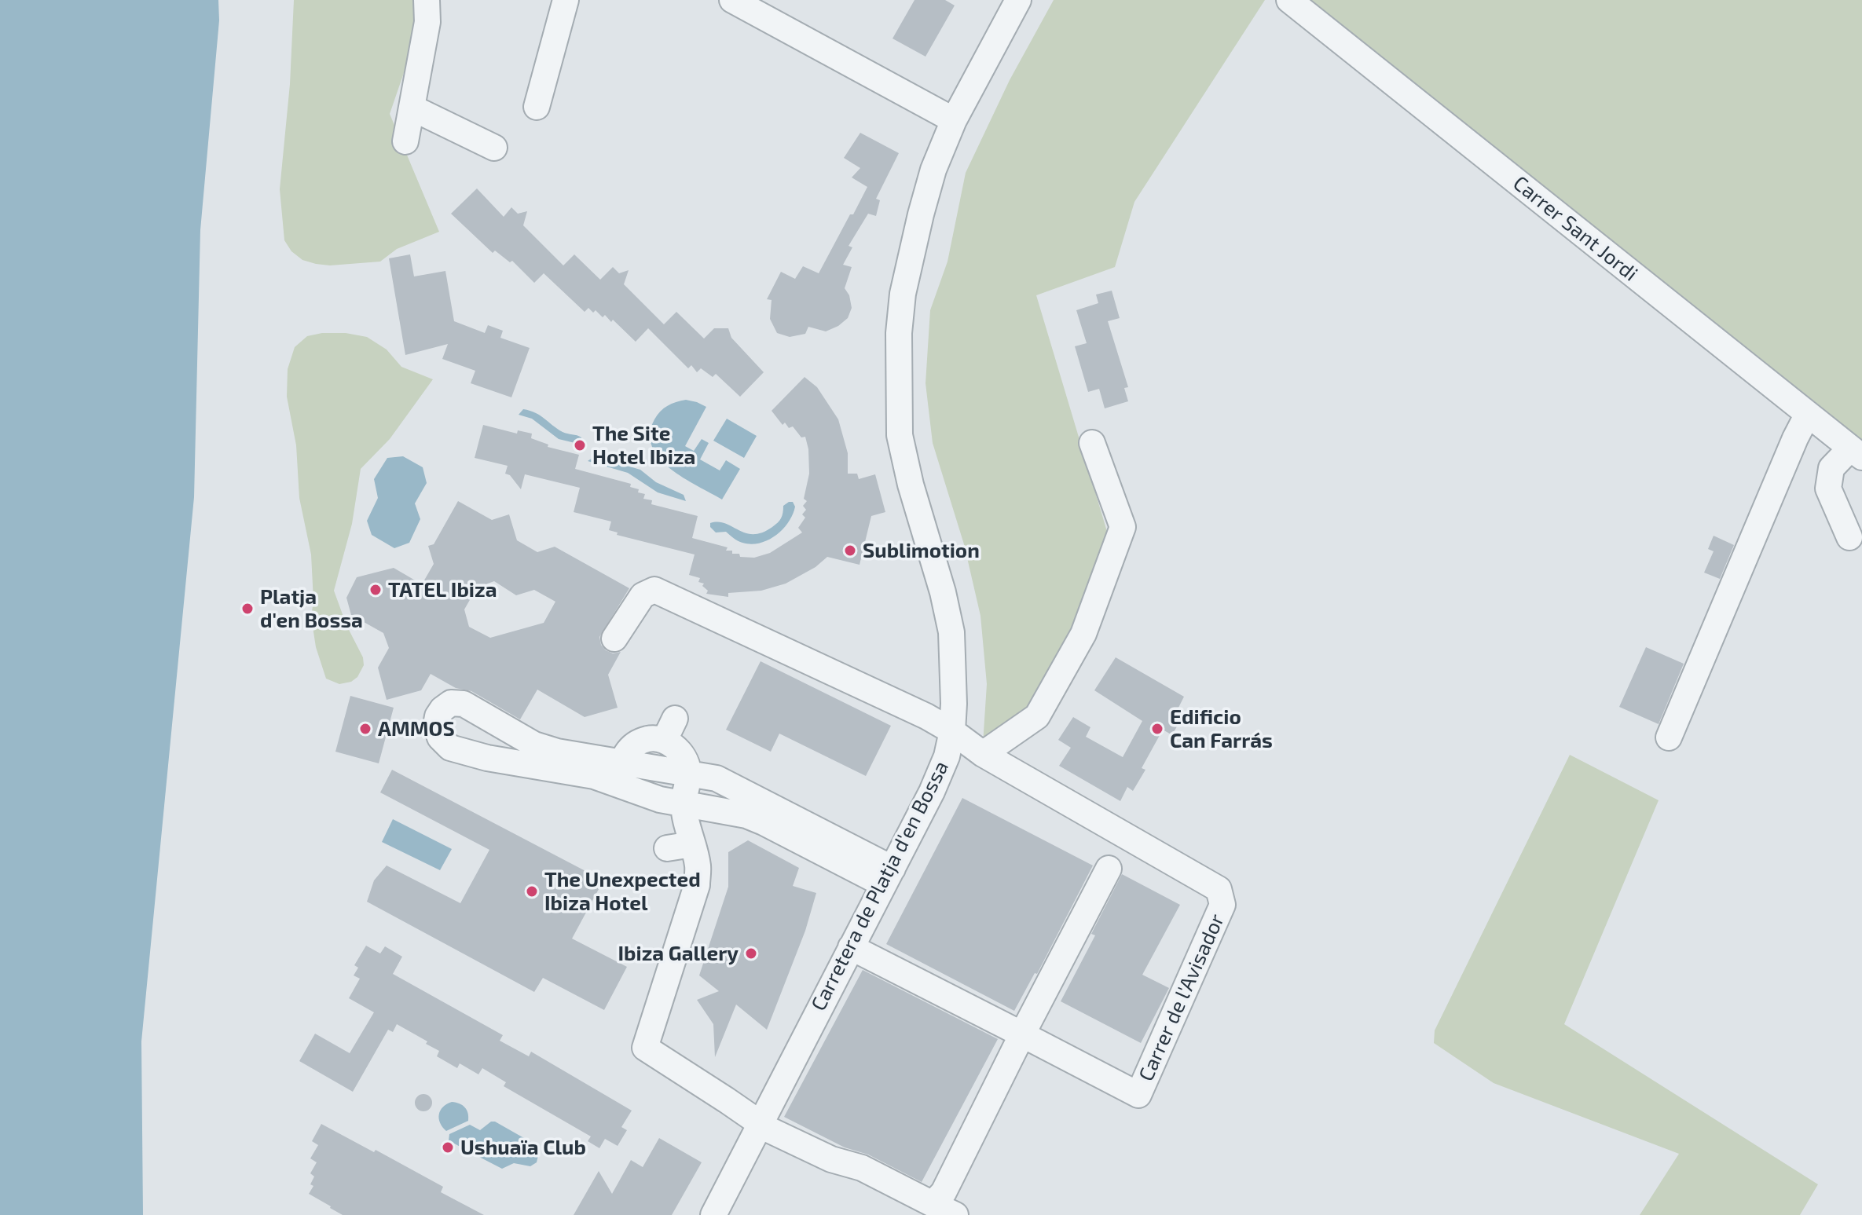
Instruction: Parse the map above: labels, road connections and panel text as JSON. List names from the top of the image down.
{
  "streets": {
    "street": ["Carrer Sant Jordi", "Carretera de Platja d'en Bossa", "Carrer de l'Avisador"]
  },
  "crossings": [
    ["Carretera de Platja d'en Bossa", "Carrer de l'Avisador"]
  ],
  "places": [
    "The Site Hotel Ibiza",
    "Sublimotion",
    "TATEL Ibiza",
    "Platja d'en Bossa",
    "AMMOS",
    "Edificio Can Farrás",
    "The Unexpected Ibiza Hotel",
    "Ibiza Gallery",
    "Ushuaïa Club"
  ]
}
